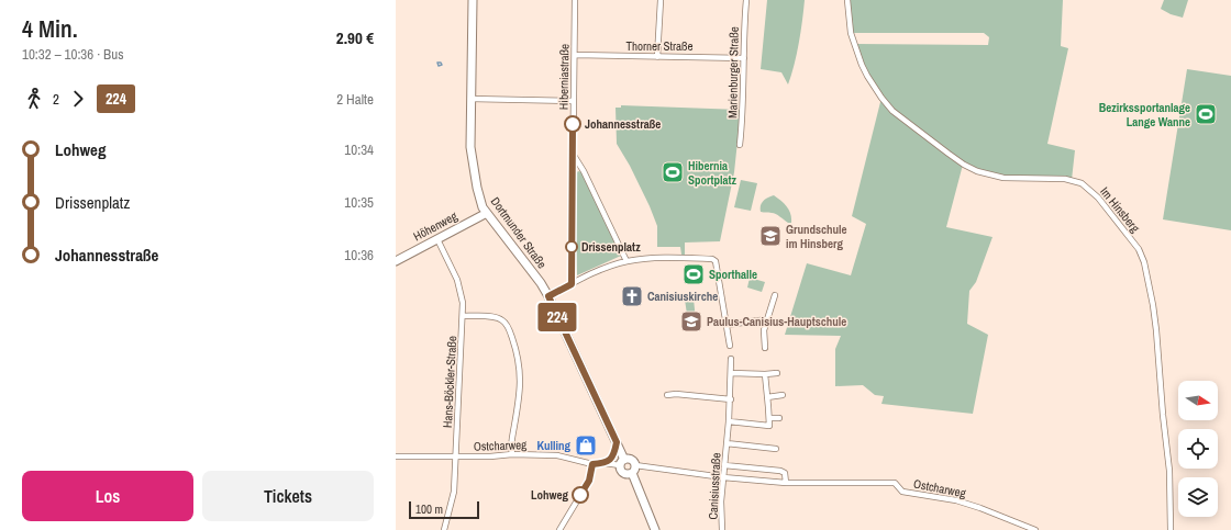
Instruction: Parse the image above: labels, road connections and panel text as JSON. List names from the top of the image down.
{
  "streets": {
    "main road": ["Höhenweg", "Dortmunder Straße"],
    "street": [
      "Thorner Straße",
      "Marienburger Straße",
      "Hiberniastraße",
      "Im Hinsberg",
      "Hans-Böckler-Straße",
      "Ostcharweg",
      "Canisiusstraße"
    ]
  },
  "crossings": [
    ["Thorner Straße", "Marienburger Straße"],
    ["Thorner Straße", "Hiberniastraße"],
    ["Höhenweg", "Dortmunder Straße"],
    ["Höhenweg", "Hans-Böckler-Straße"],
    ["Dortmunder Straße", "Ostcharweg"],
    ["Hans-Böckler-Straße", "Ostcharweg"],
    ["Ostcharweg", "Canisiusstraße"]
  ],
  "places": {
    "sports": ["Bezirkssportanlage Lange Wanne", "Hibernia Sportplatz", "Sporthalle"],
    "other": ["Johannesstraße", "Drissenplatz", "Lohweg"],
    "school or university": ["Grundschule im Hinsberg", "Paulus-Canisius-Hauptschule"],
    "church": ["Canisiuskirche"],
    "shop": ["Kulling"]
  },
  "lines": ["bus line 224"],
  "scale_bar": "100 m",
  "north": "right",
  "page": {
    "heading": ["4 Min.", "10:32 – 10:36 · Bus", "2.90 €"],
    "on_map": "224",
    "legs": ["2", "224", "2 Halte"],
    "list": [
      {
        "name": "Lohweg",
        "value": "10:34"
      },
      {
        "name": "Drissenplatz",
        "value": "10:35"
      },
      {
        "name": "Johannesstraße",
        "value": "10:36"
      }
    ],
    "buttons": ["Los", "Tickets"],
    "scale": "100 m"
  }
}
